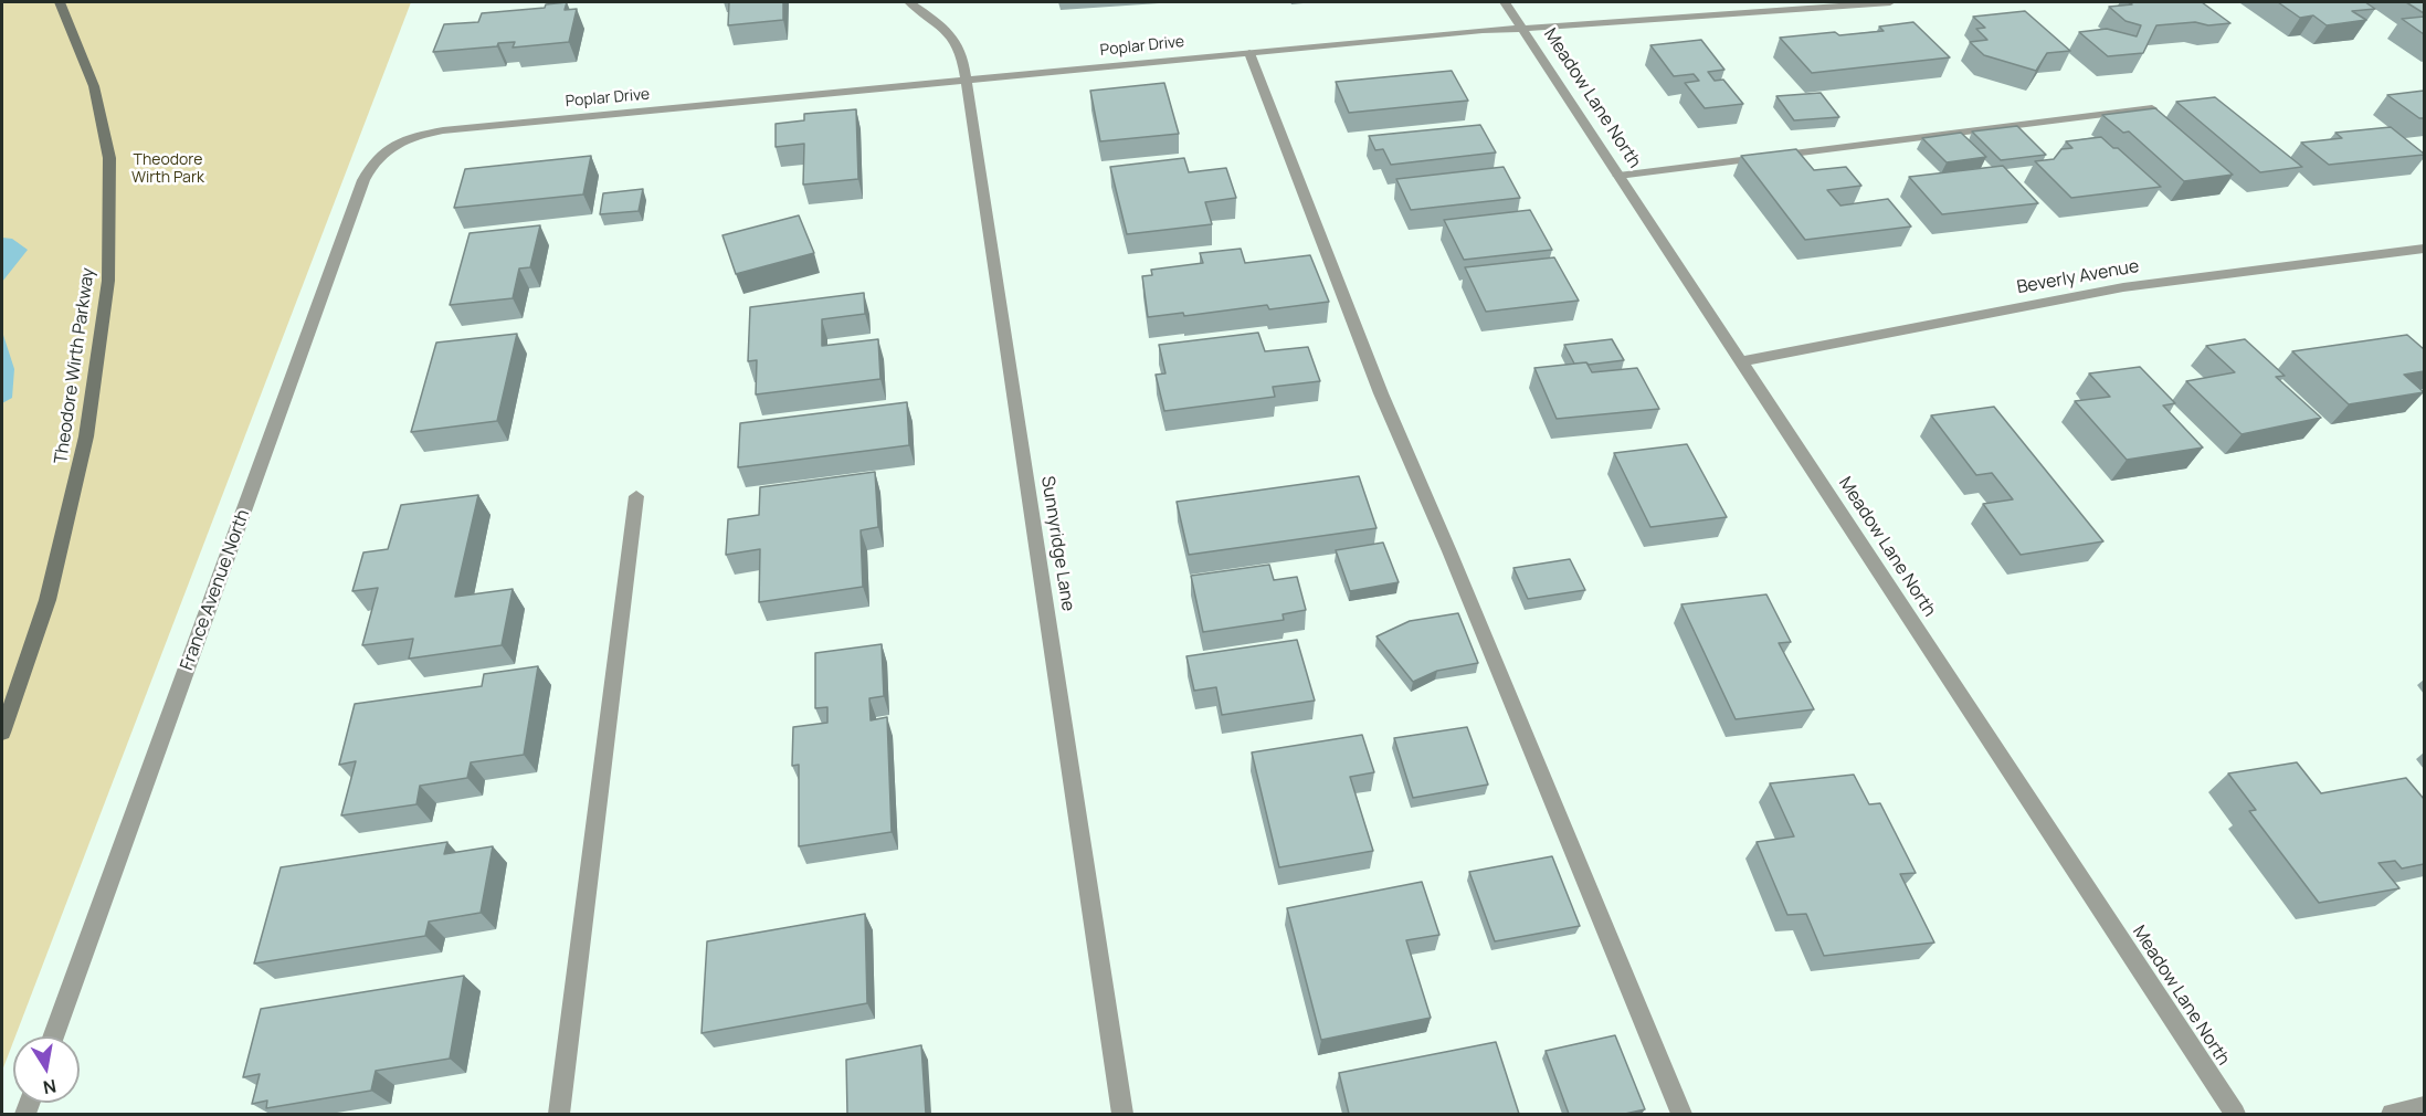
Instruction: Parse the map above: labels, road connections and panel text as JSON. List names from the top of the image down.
{
  "streets": {
    "street": [
      "Poplar Drive",
      "Meadow Lane North",
      "Beverly Avenue",
      "Theodore Wirth Parkway",
      "Sunnyridge Lane",
      "France Avenue North"
    ]
  },
  "crossings": [
    ["Poplar Drive", "Meadow Lane North"],
    ["Poplar Drive", "Sunnyridge Lane"],
    ["Poplar Drive", "France Avenue North"],
    ["Meadow Lane North", "Beverly Avenue"]
  ],
  "parks": ["Theodore Wirth Park"],
  "north": "bottom"
}
